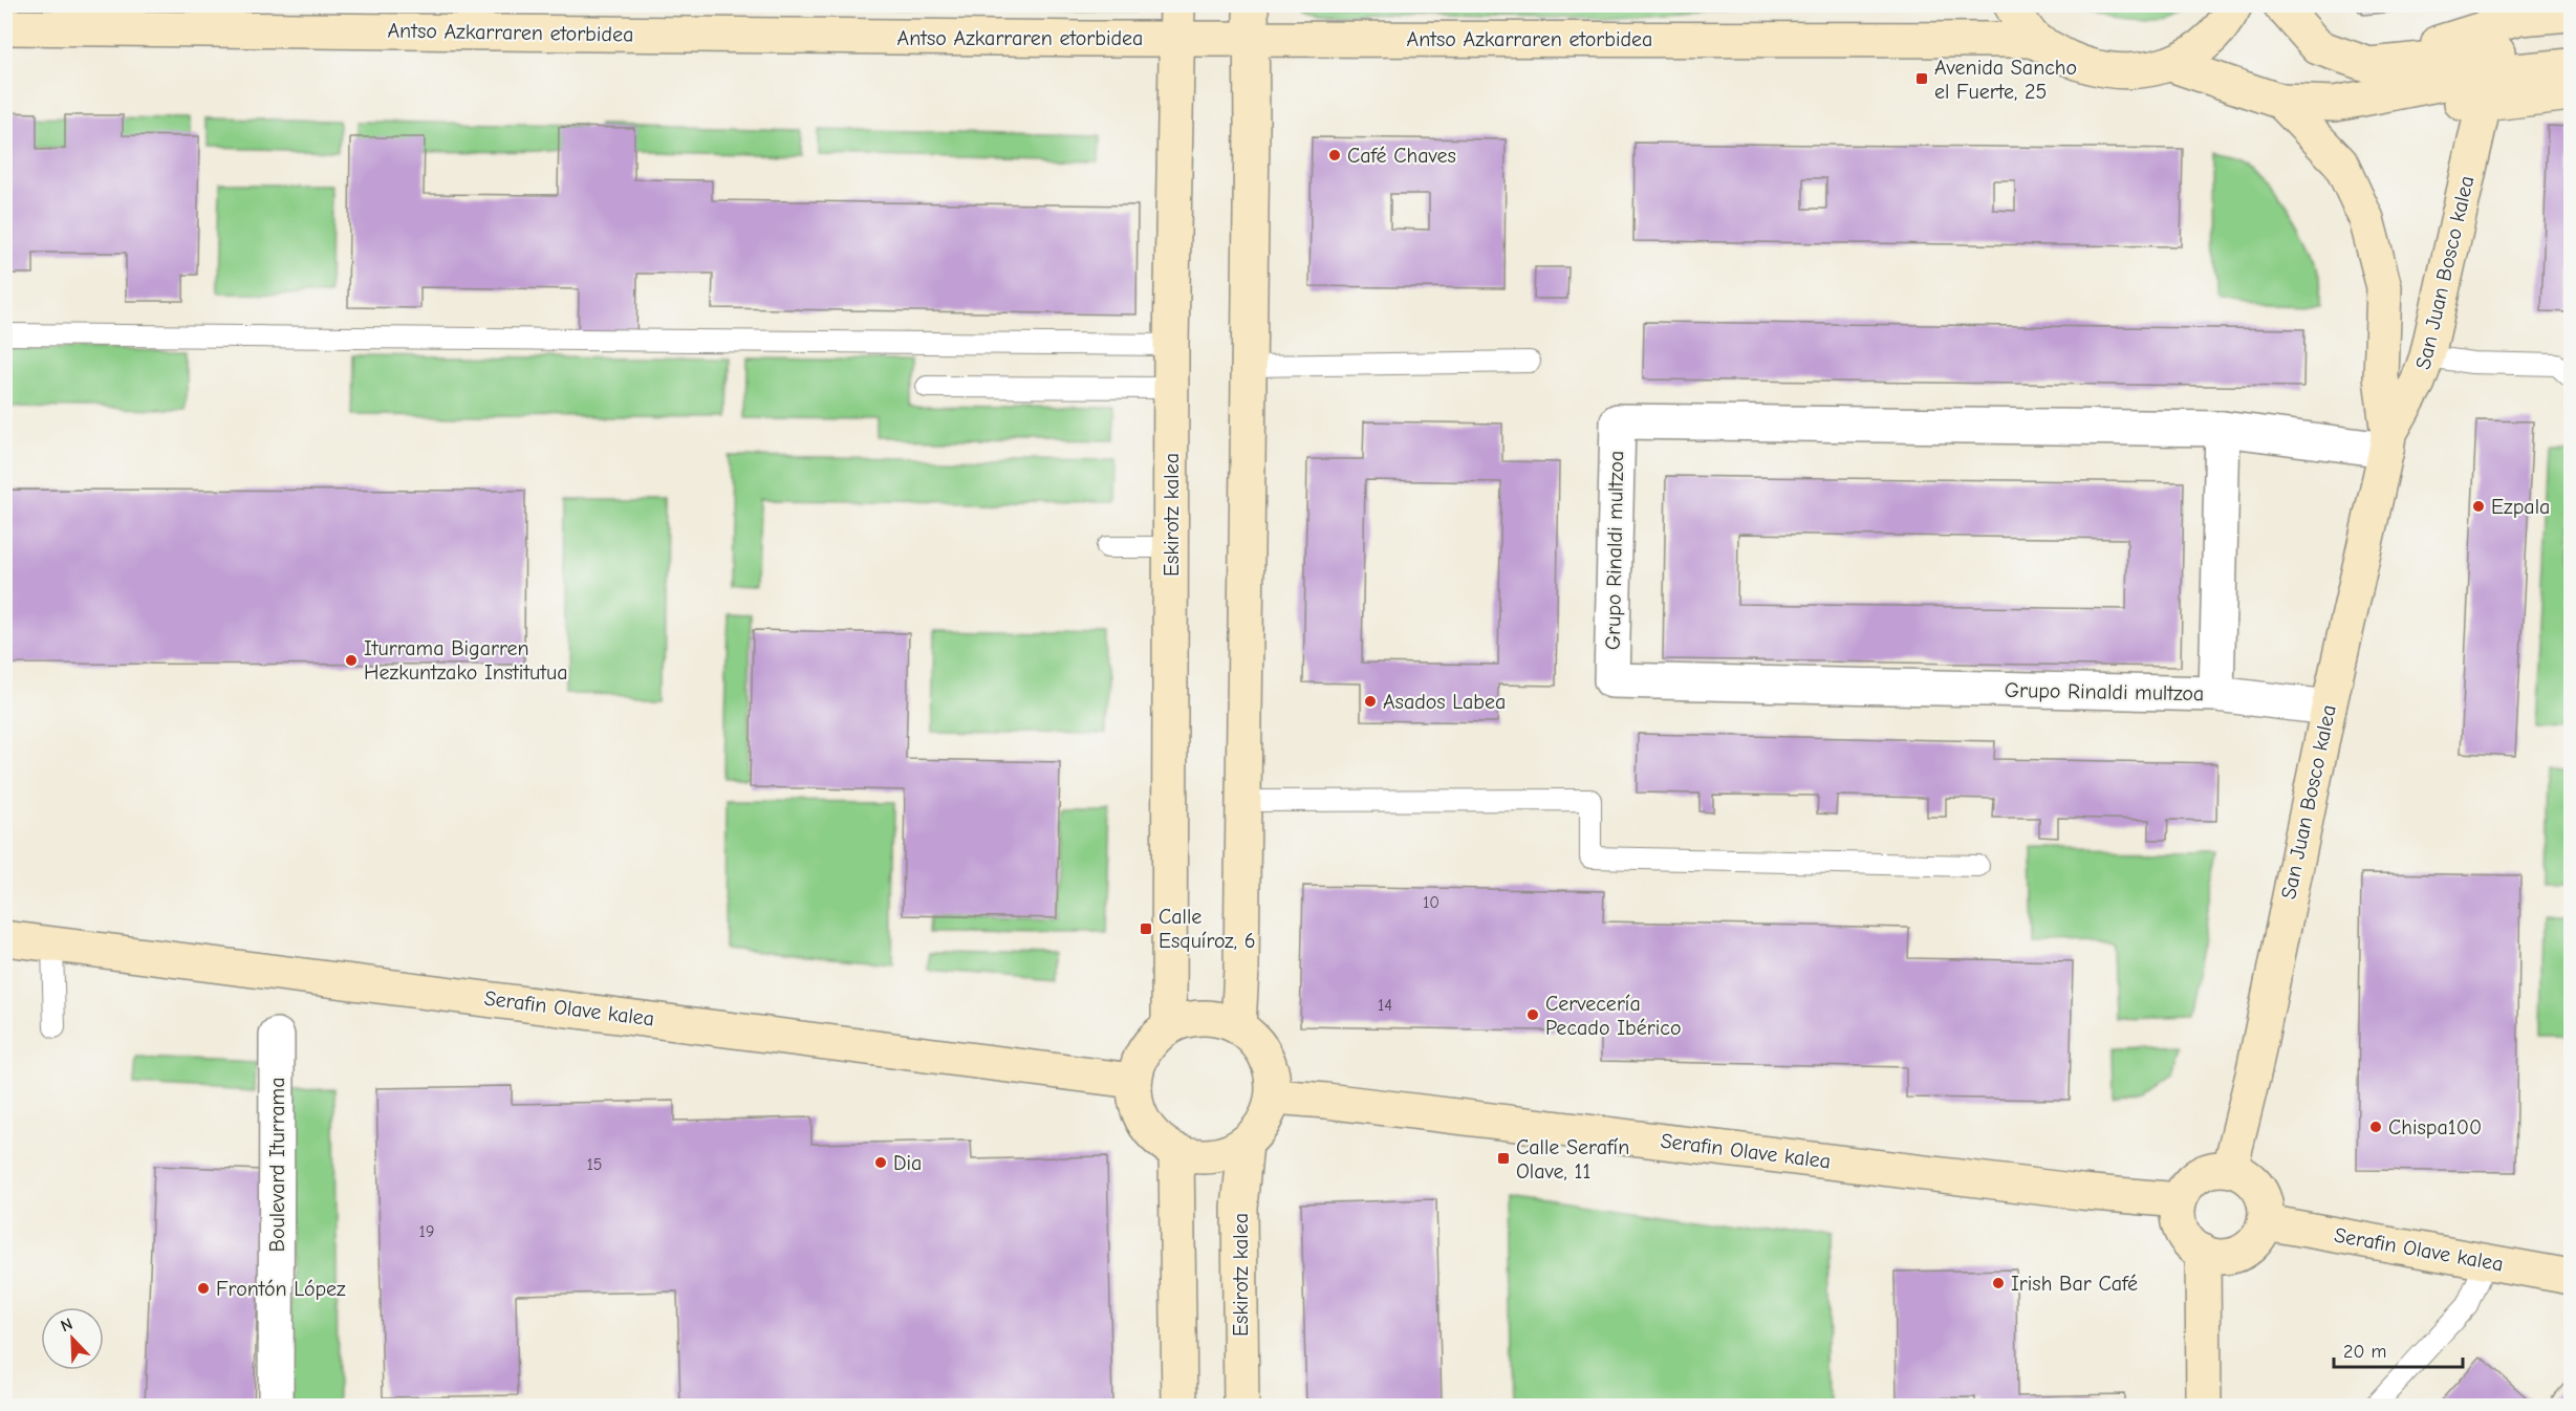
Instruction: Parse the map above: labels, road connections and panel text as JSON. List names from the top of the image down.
{
  "streets": {
    "main road": [
      "Antso Azkarraren etorbidea",
      "San Juan Bosco kalea",
      "Eskirotz kalea",
      "Serafin Olave kalea"
    ],
    "street": ["Grupo Rinaldi multzoa", "Boulevard Iturrama"]
  },
  "crossings": [
    ["Antso Azkarraren etorbidea", "Eskirotz kalea"],
    ["San Juan Bosco kalea", "Grupo Rinaldi multzoa"],
    ["San Juan Bosco kalea", "Serafin Olave kalea"],
    ["Eskirotz kalea", "Serafin Olave kalea"]
  ],
  "places": {
    "transit": ["Avenida Sancho el Fuerte, 25", "Calle Esquíroz, 6", "Calle Serafín Olave, 11"],
    "other": [
      "Café Chaves",
      "Ezpala",
      "Iturrama Bigarren Hezkuntzako Institutua",
      "Asados Labea",
      "Cervecería Pecado Ibérico",
      "Chispa100",
      "Dia",
      "Irish Bar Café",
      "Frontón López"
    ]
  },
  "house_numbers": [
    "10",
    "14",
    "15",
    "19"
  ],
  "scale_bar": "20 m",
  "north": "top left"
}
